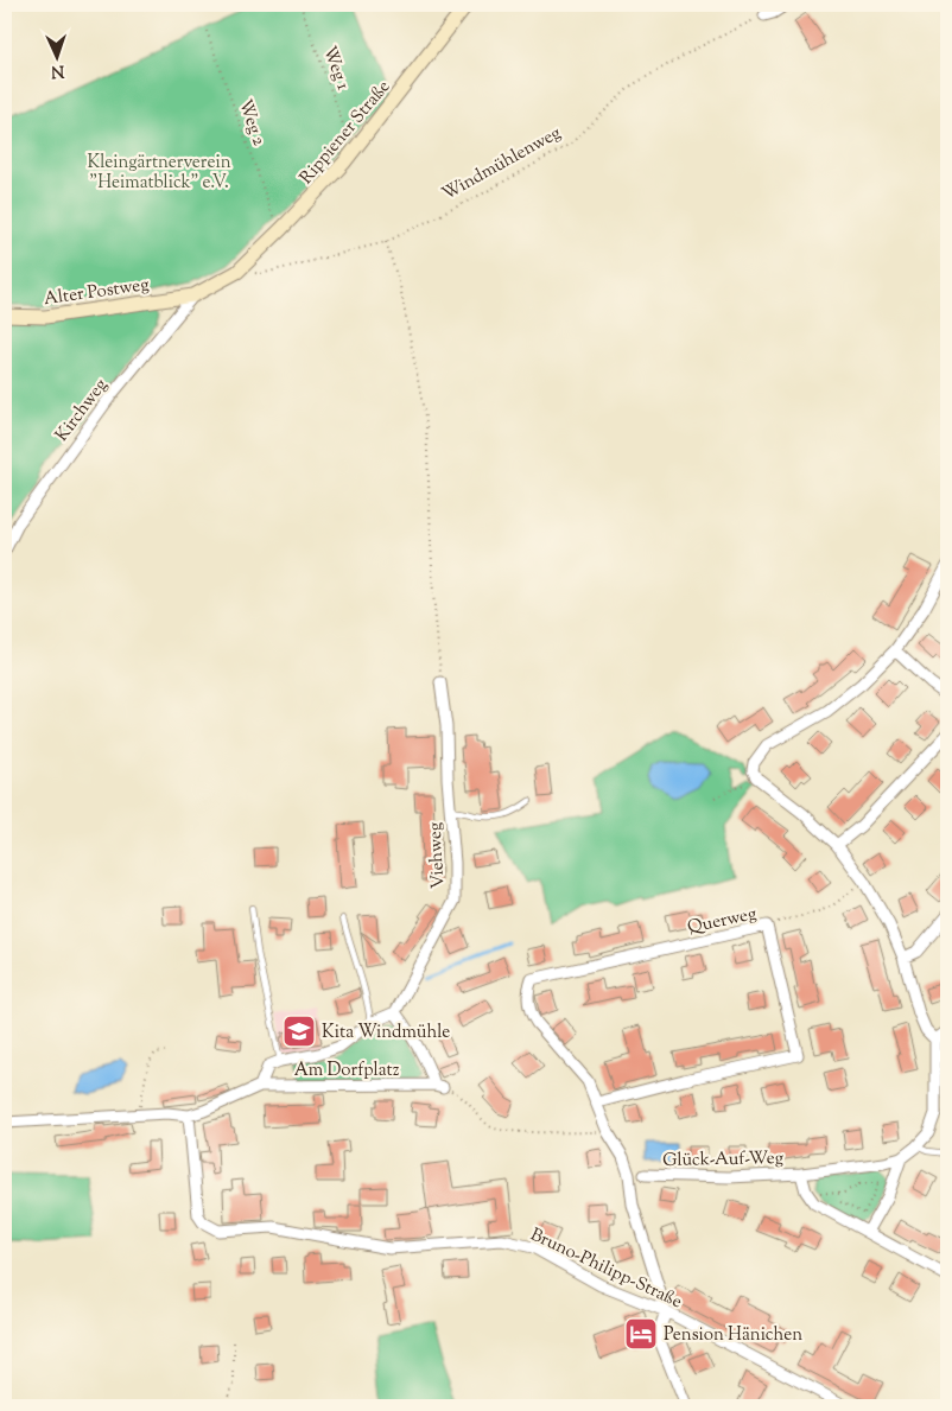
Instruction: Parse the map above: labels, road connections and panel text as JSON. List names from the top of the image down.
{
  "streets": {
    "street": [
      "Rippiener Straße",
      "Alter Postweg",
      "Kirchweg",
      "Viehweg",
      "Querweg",
      "Am Dorfplatz",
      "Glück-Auf-Weg",
      "Bruno-Philipp-Straße"
    ],
    "path": ["Weg 1", "Weg 2", "Windmühlenweg"]
  },
  "crossings": [
    ["Rippiener Straße", "Windmühlenweg"],
    ["Rippiener Straße", "Alter Postweg"],
    ["Rippiener Straße", "Kirchweg"],
    ["Alter Postweg", "Kirchweg"],
    ["Viehweg", "Am Dorfplatz"],
    ["Querweg", "Bruno-Philipp-Straße"],
    ["Am Dorfplatz", "Bruno-Philipp-Straße"]
  ],
  "parks": ["Kleingärtnerverein \"Heimatblick\" e.V."],
  "places": {
    "school or university": ["Kita Windmühle"],
    "hotel": ["Pension Hänichen"]
  },
  "north": "bottom"
}
